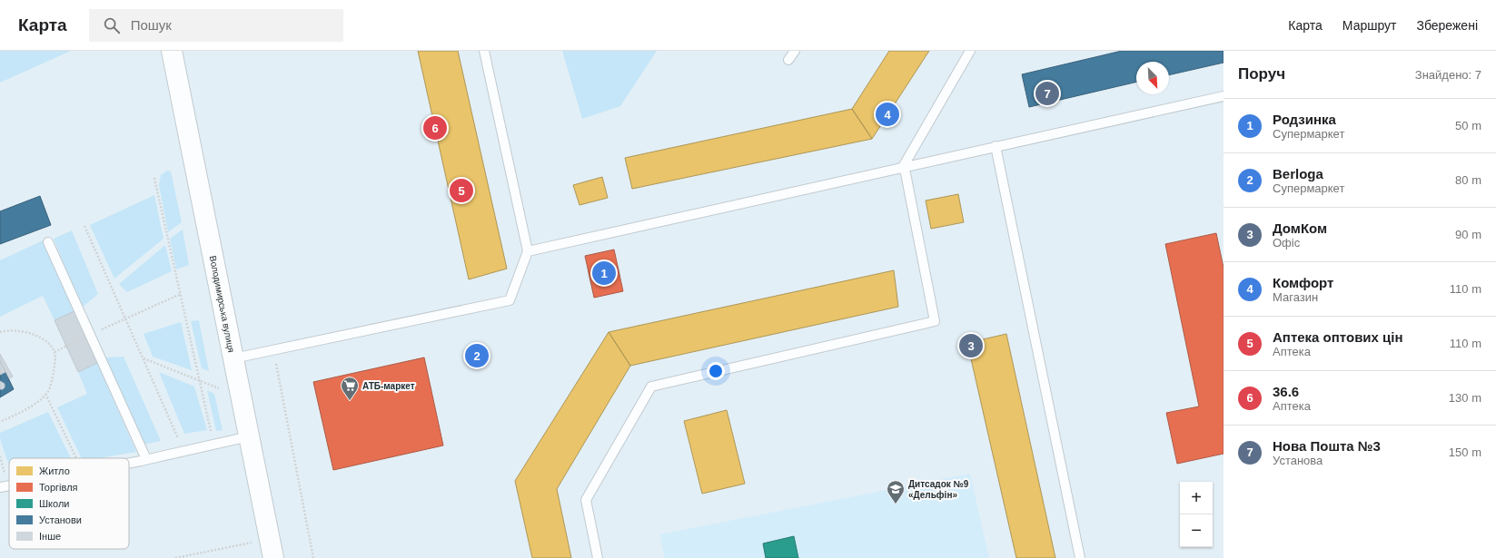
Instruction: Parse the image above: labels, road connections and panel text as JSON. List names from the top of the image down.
{
  "streets": {
    "street": ["Володимирська вулиця"]
  },
  "places": {
    "supermarket": ["АТБ-маркет"],
    "school or university": ["Дитсадок №9 «Дельфiн»"]
  },
  "legend": [
    "Житло",
    "Торгівля",
    "Школи",
    "Установи",
    "Інше"
  ],
  "north": "bottom right",
  "page": {
    "header": "Карта",
    "search": "Пошук",
    "nav": ["Карта", "Маршрут", "Збережені"],
    "heading": ["Поруч", "Знайдено: 7"],
    "pins": [
      "7",
      "4",
      "6",
      "5",
      "1",
      "3",
      "2"
    ],
    "list": [
      {
        "mark": "1",
        "name": "Родзинка",
        "note": "Супермаркет",
        "value": "50 m"
      },
      {
        "mark": "2",
        "name": "Berloga",
        "note": "Супермаркет",
        "value": "80 m"
      },
      {
        "mark": "3",
        "name": "ДомКом",
        "note": "Офіс",
        "value": "90 m"
      },
      {
        "mark": "4",
        "name": "Комфорт",
        "note": "Магазин",
        "value": "110 m"
      },
      {
        "mark": "5",
        "name": "Аптека оптових цін",
        "note": "Аптека",
        "value": "110 m"
      },
      {
        "mark": "6",
        "name": "36.6",
        "note": "Аптека",
        "value": "130 m"
      },
      {
        "mark": "7",
        "name": "Нова Пошта №3",
        "note": "Установа",
        "value": "150 m"
      }
    ],
    "map_buttons": ["+", "−"]
  }
}
